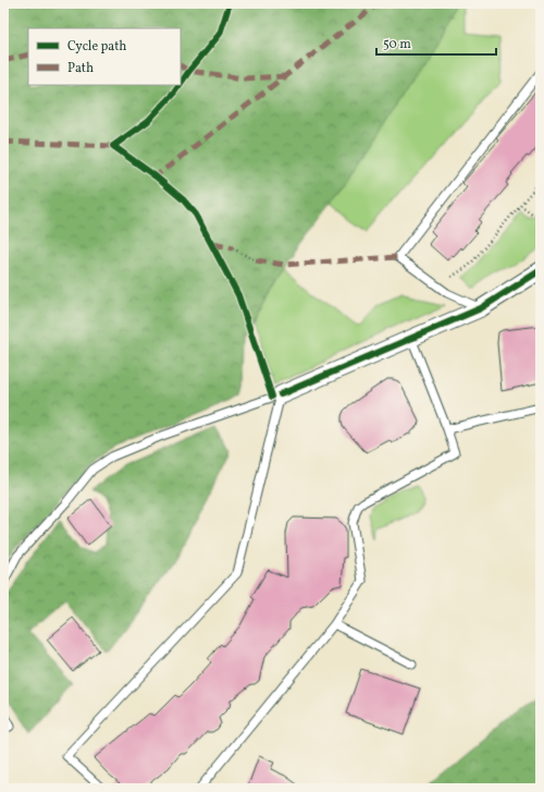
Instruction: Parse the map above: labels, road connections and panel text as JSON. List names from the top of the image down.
{
  "legend": ["Cycle path", "Path"],
  "scale_bar": "50 m"
}
